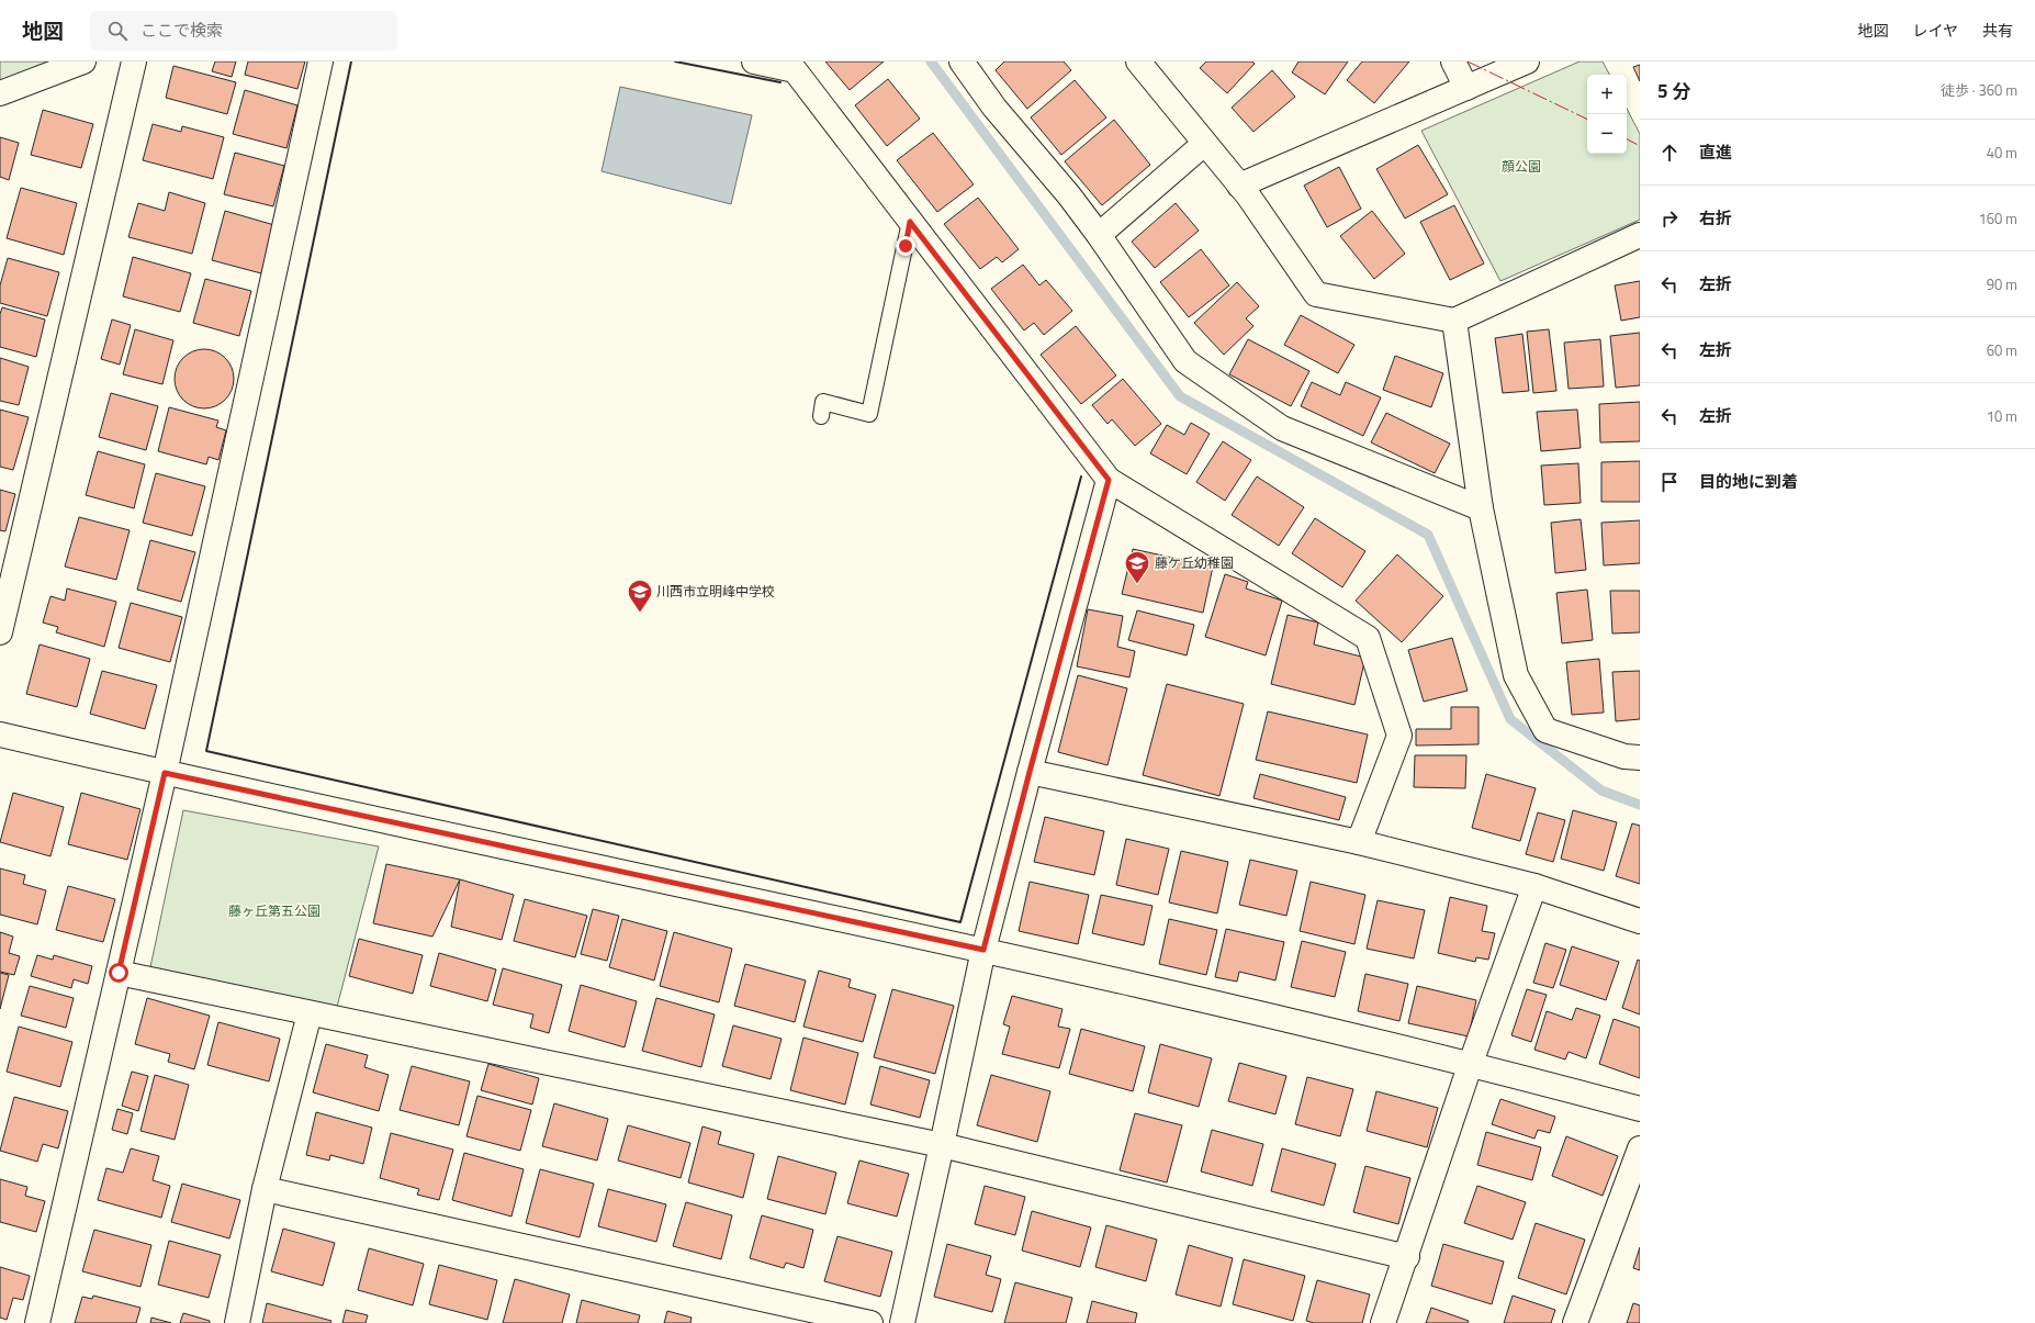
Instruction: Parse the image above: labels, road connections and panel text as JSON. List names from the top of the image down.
{
  "parks": ["顔公園", "藤ヶ丘第五公園"],
  "places": {
    "school or university": ["藤ケ丘幼稚園", "川西市立明峰中学校"]
  },
  "page": {
    "header": "地図",
    "search": "ここで検索",
    "nav": ["地図", "レイヤ", "共有"],
    "heading": ["5 分", "徒歩 · 360 m"],
    "map_buttons": ["+", "−"],
    "list": [
      ["直進", "40 m"],
      ["右折", "160 m"],
      ["左折", "90 m"],
      ["左折", "60 m"],
      ["左折", "10 m"],
      "目的地に到着"
    ]
  }
}
